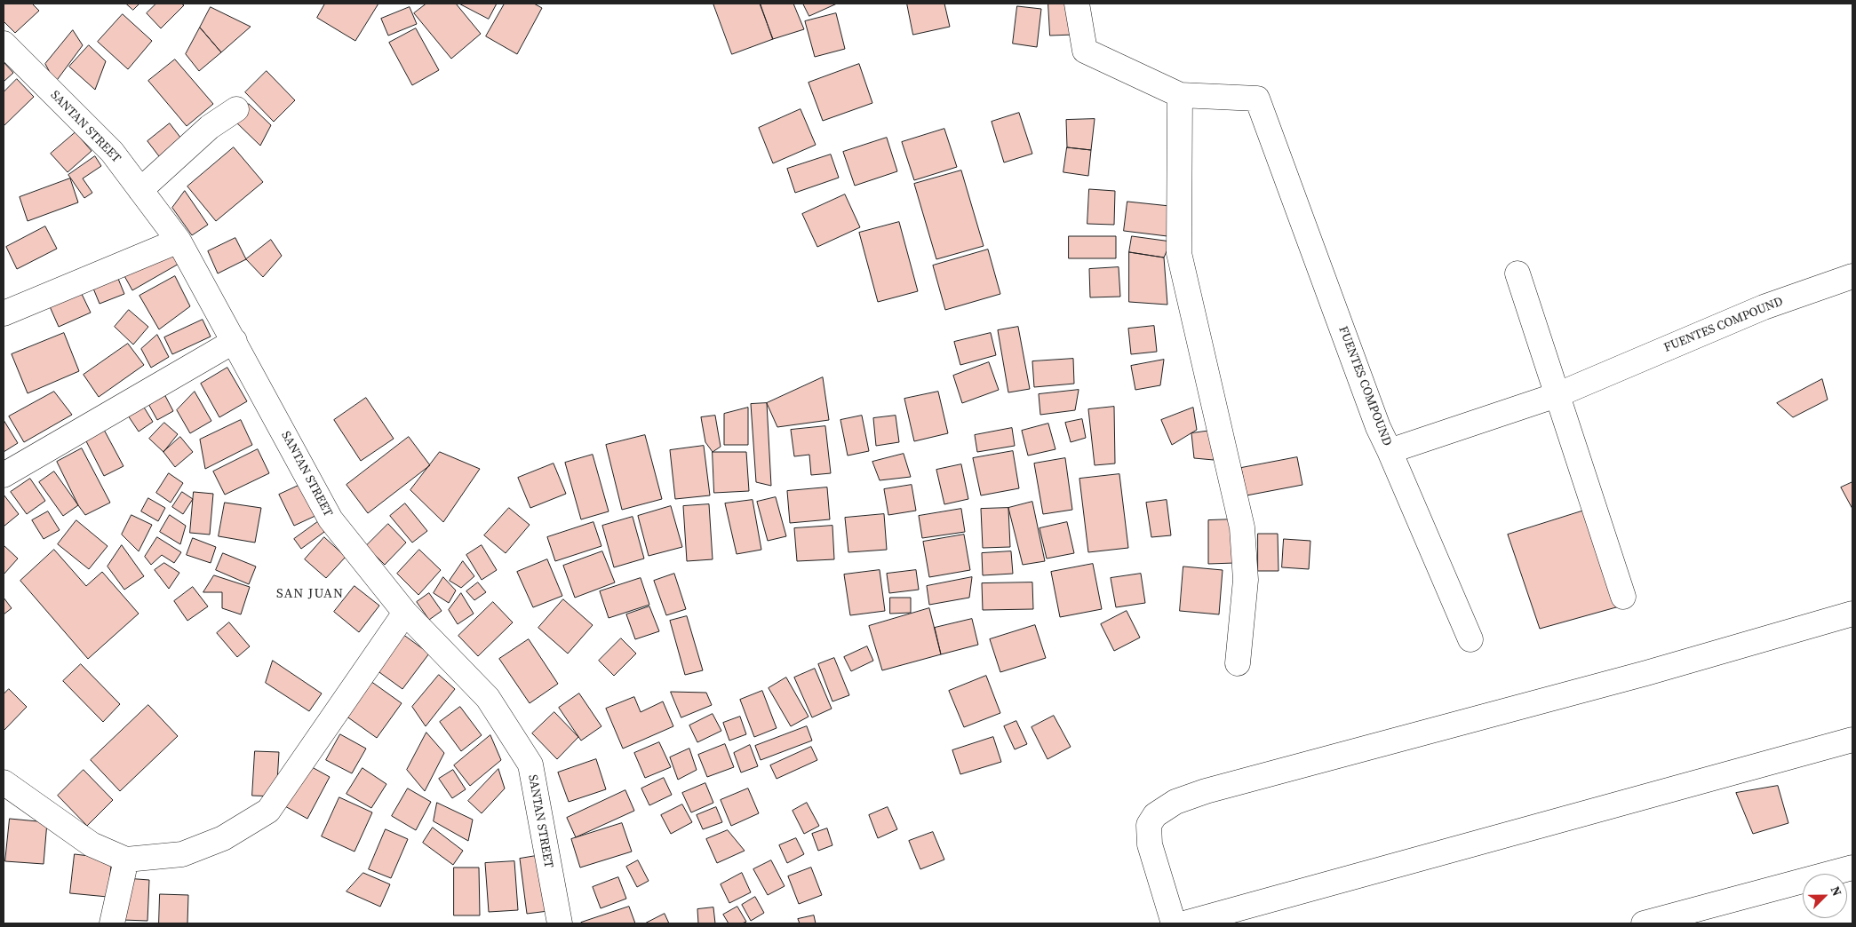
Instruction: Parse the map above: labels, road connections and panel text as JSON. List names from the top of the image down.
{
  "streets": {
    "street": ["SANTAN STREET", "FUENTES COMPOUND"]
  },
  "districts": ["SAN JUAN"],
  "north": "top right"
}
